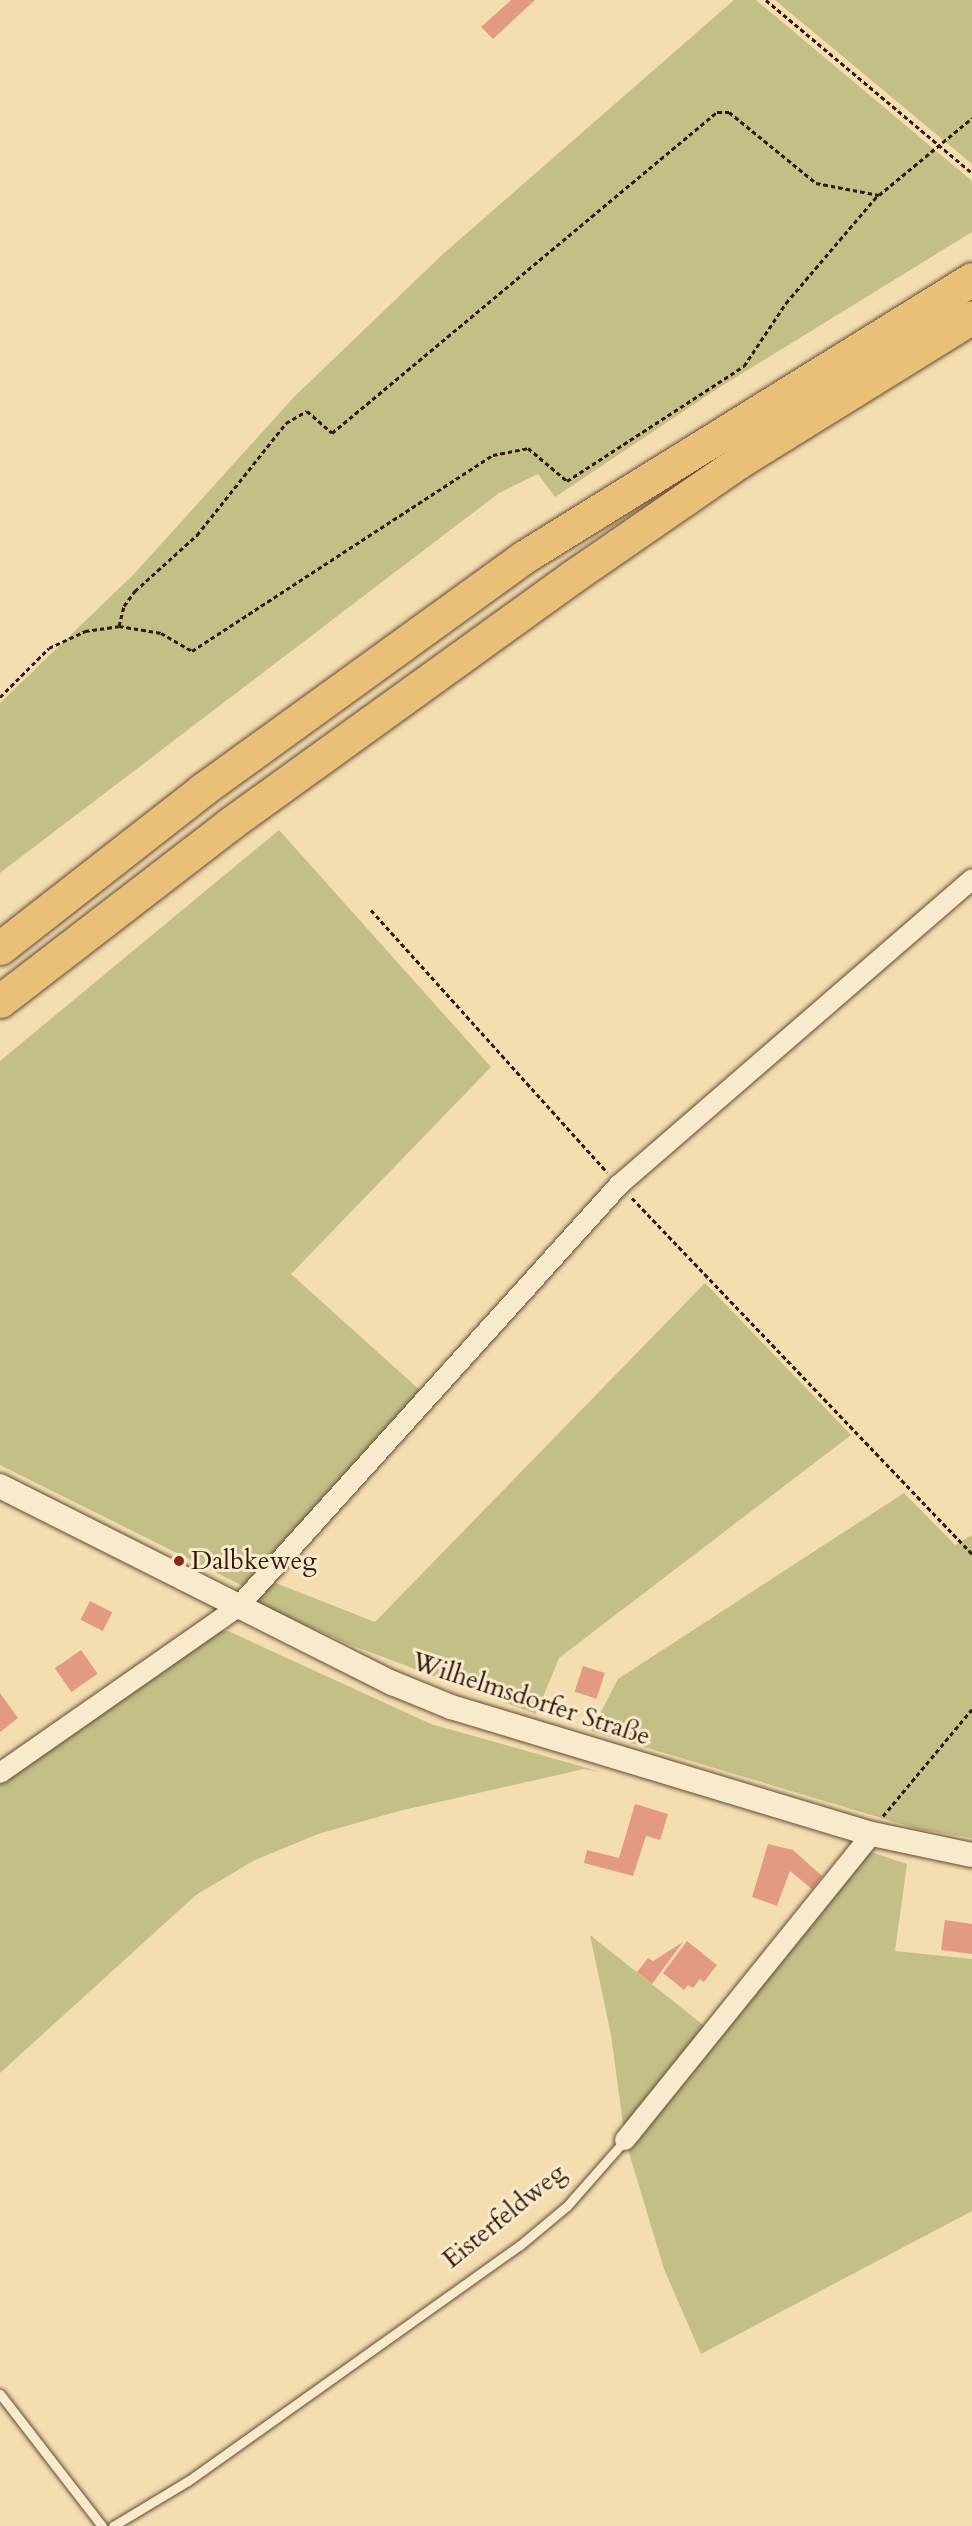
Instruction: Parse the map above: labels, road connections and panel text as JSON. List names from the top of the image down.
{
  "streets": {
    "street": ["Wilhelmsdorfer Straße", "Eisterfeldweg"]
  },
  "crossings": [
    ["Wilhelmsdorfer Straße", "Eisterfeldweg"]
  ],
  "places": ["Dalbkeweg"]
}
